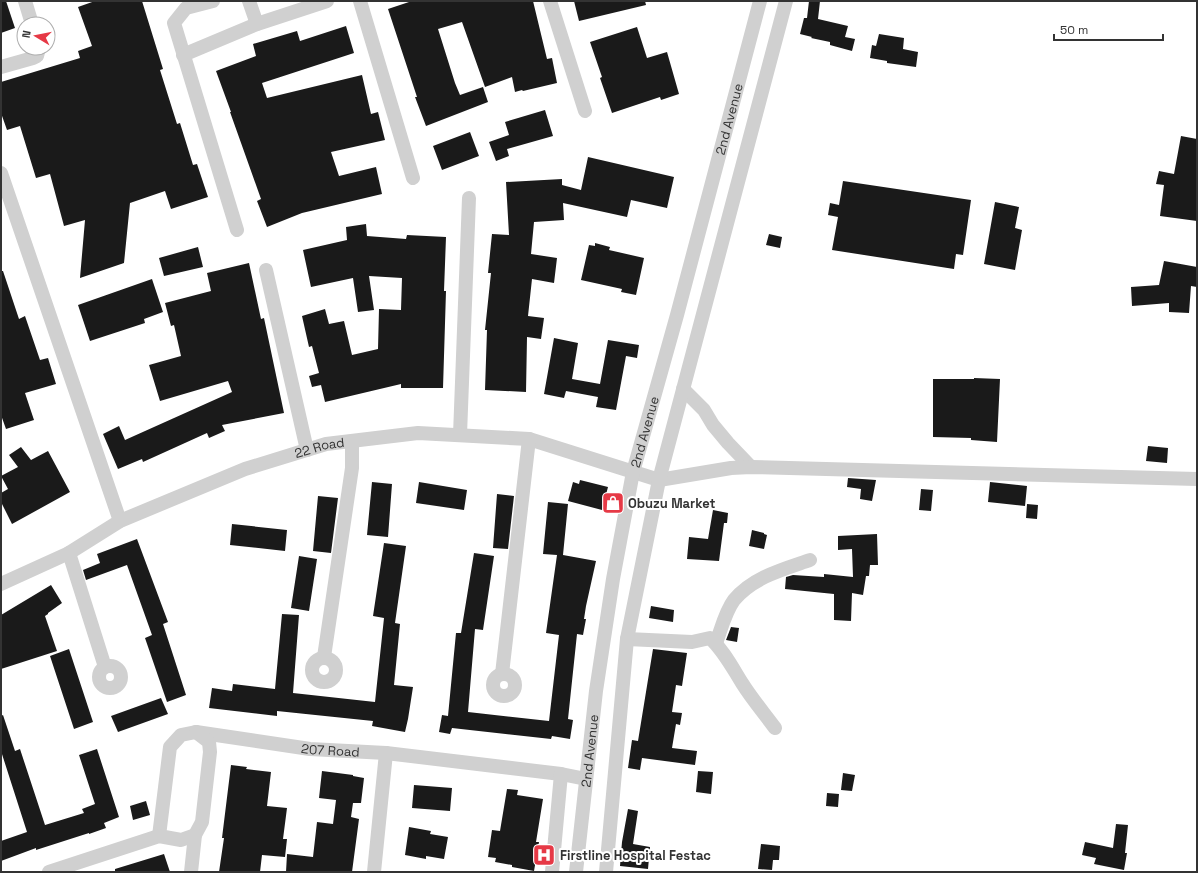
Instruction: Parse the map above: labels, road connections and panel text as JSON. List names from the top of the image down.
{
  "streets": {
    "street": ["2nd Avenue", "22 Road", "207 Road"]
  },
  "crossings": [
    ["2nd Avenue", "22 Road"],
    ["2nd Avenue", "207 Road"]
  ],
  "places": {
    "shop": ["Obuzu Market"],
    "hospital": ["Firstline Hospital Festac"]
  },
  "scale_bar": "50 m",
  "north": "left"
}
